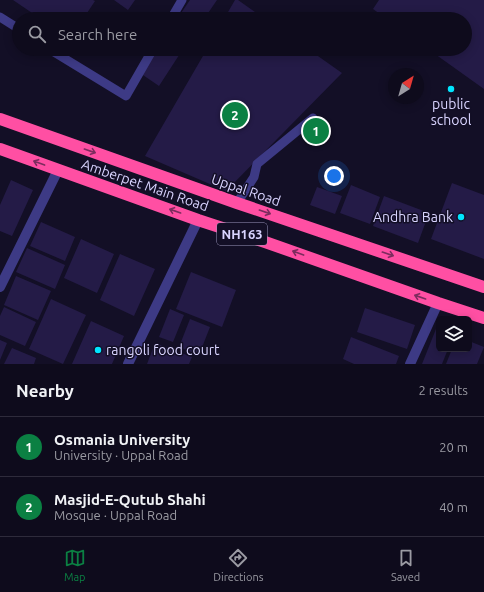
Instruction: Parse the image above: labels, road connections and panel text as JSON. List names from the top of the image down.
{
  "streets": {
    "highway": ["Amberpet Main Road", "Uppal Road", "NH163"]
  },
  "one_way": ["Amberpet Main Road", "Uppal Road"],
  "places": ["public school", "Andhra Bank", "rangoli food court"],
  "north": "top right",
  "page": {
    "search": "Search here",
    "pins": ["2", "1"],
    "heading": ["Nearby", "2 results"],
    "list": [
      {
        "mark": "1",
        "name": "Osmania University",
        "note": "University · Uppal Road",
        "value": "20 m"
      },
      {
        "mark": "2",
        "name": "Masjid-E-Qutub Shahi",
        "note": "Mosque · Uppal Road",
        "value": "40 m"
      }
    ],
    "nav": ["Map", "Directions", "Saved"]
  }
}
